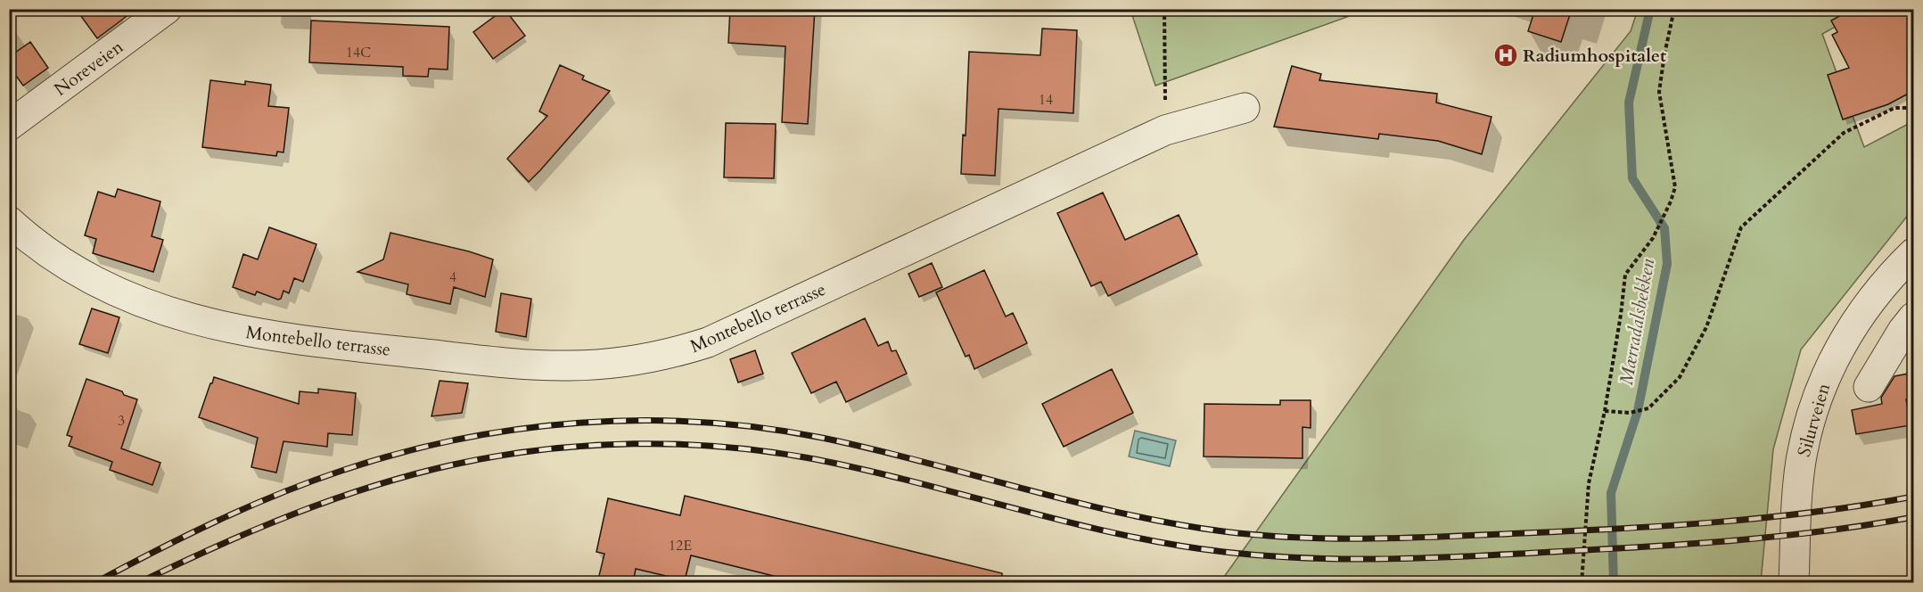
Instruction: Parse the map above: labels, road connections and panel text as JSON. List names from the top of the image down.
{
  "streets": {
    "street": ["Noreveien", "Montebello terrasse", "Silurveien"]
  },
  "water": ["Mærradalsbekken"],
  "places": {
    "hospital": ["Radiumhospitalet"]
  },
  "house_numbers": [
    "14C",
    "14",
    "4",
    "3",
    "12E"
  ]
}
